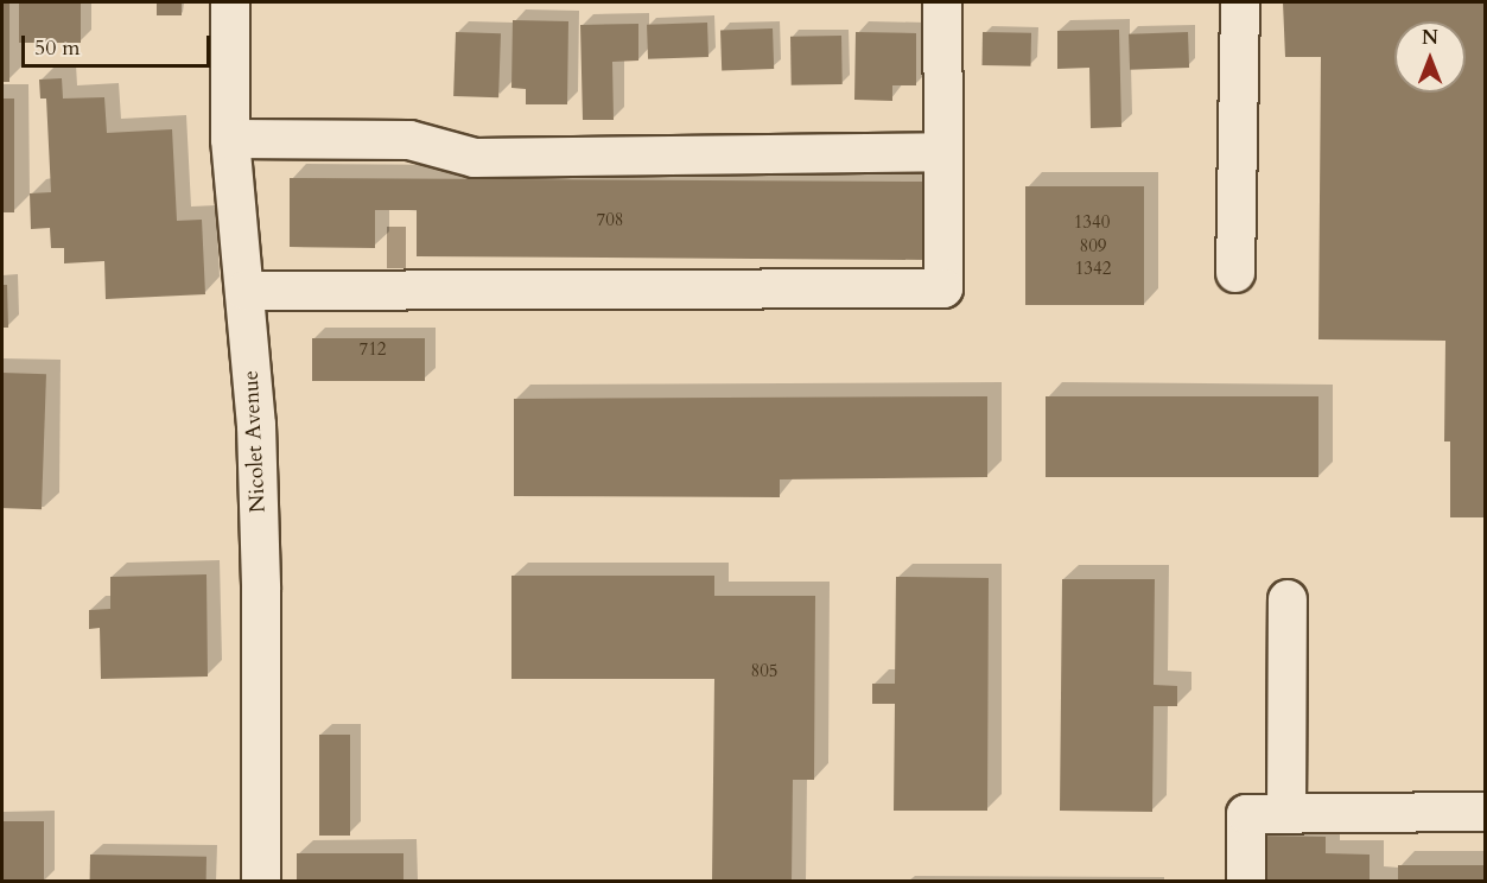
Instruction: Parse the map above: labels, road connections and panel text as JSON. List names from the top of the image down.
{
  "streets": {
    "street": ["Nicolet Avenue"]
  },
  "house_numbers": [
    "708",
    "1340",
    "809",
    "1342",
    "712",
    "805"
  ],
  "scale_bar": "50 m",
  "north": "top"
}
